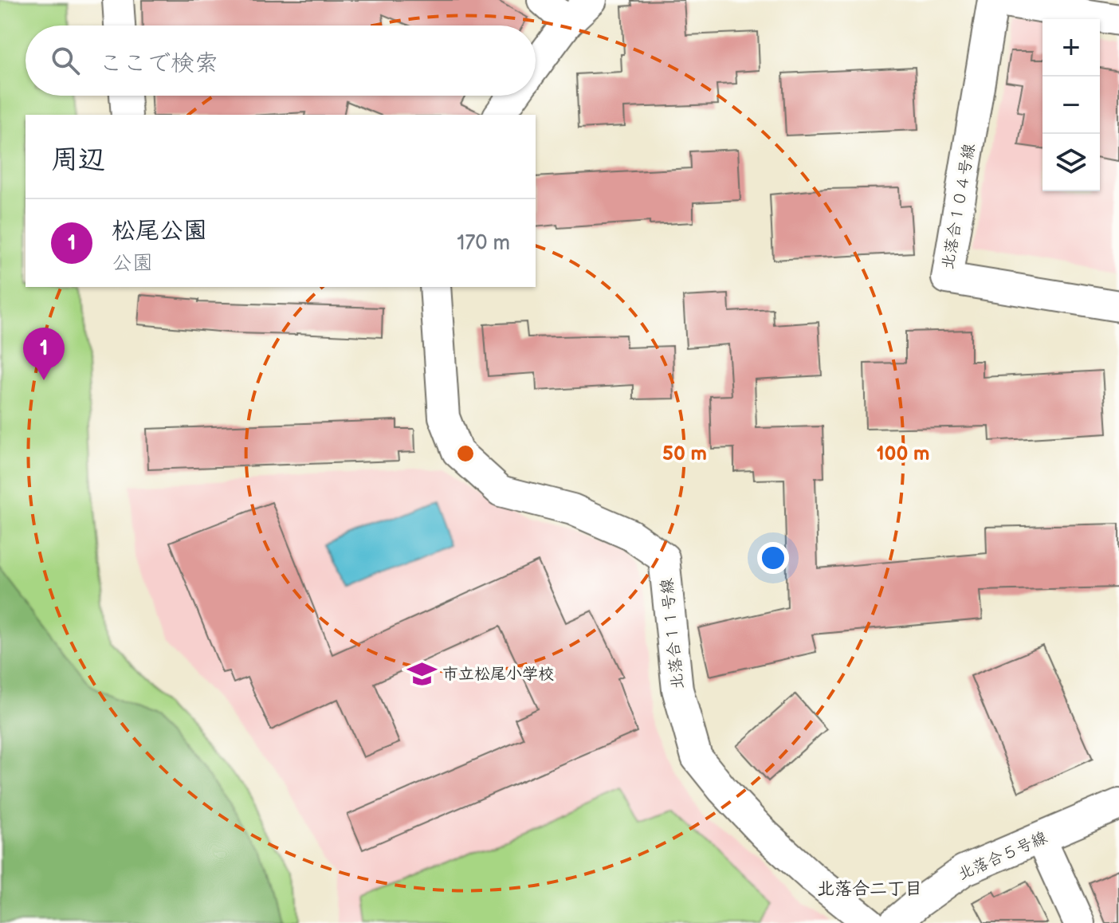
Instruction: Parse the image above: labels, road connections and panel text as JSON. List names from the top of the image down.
{
  "streets": {
    "street": ["北落合１０４号線", "北落合１１号線", "北落合５号線"]
  },
  "districts": ["北落合二丁目"],
  "places": {
    "school or university": ["市立松尾小学校"]
  },
  "page": {
    "map_buttons": ["+", "−"],
    "search": "ここで検索",
    "heading": "周辺",
    "list": [
      {
        "mark": "1",
        "name": "松尾公園",
        "note": "公園",
        "value": "170 m"
      }
    ],
    "pins": "1"
  },
  "rings": ["50 m", "100 m"]
}
